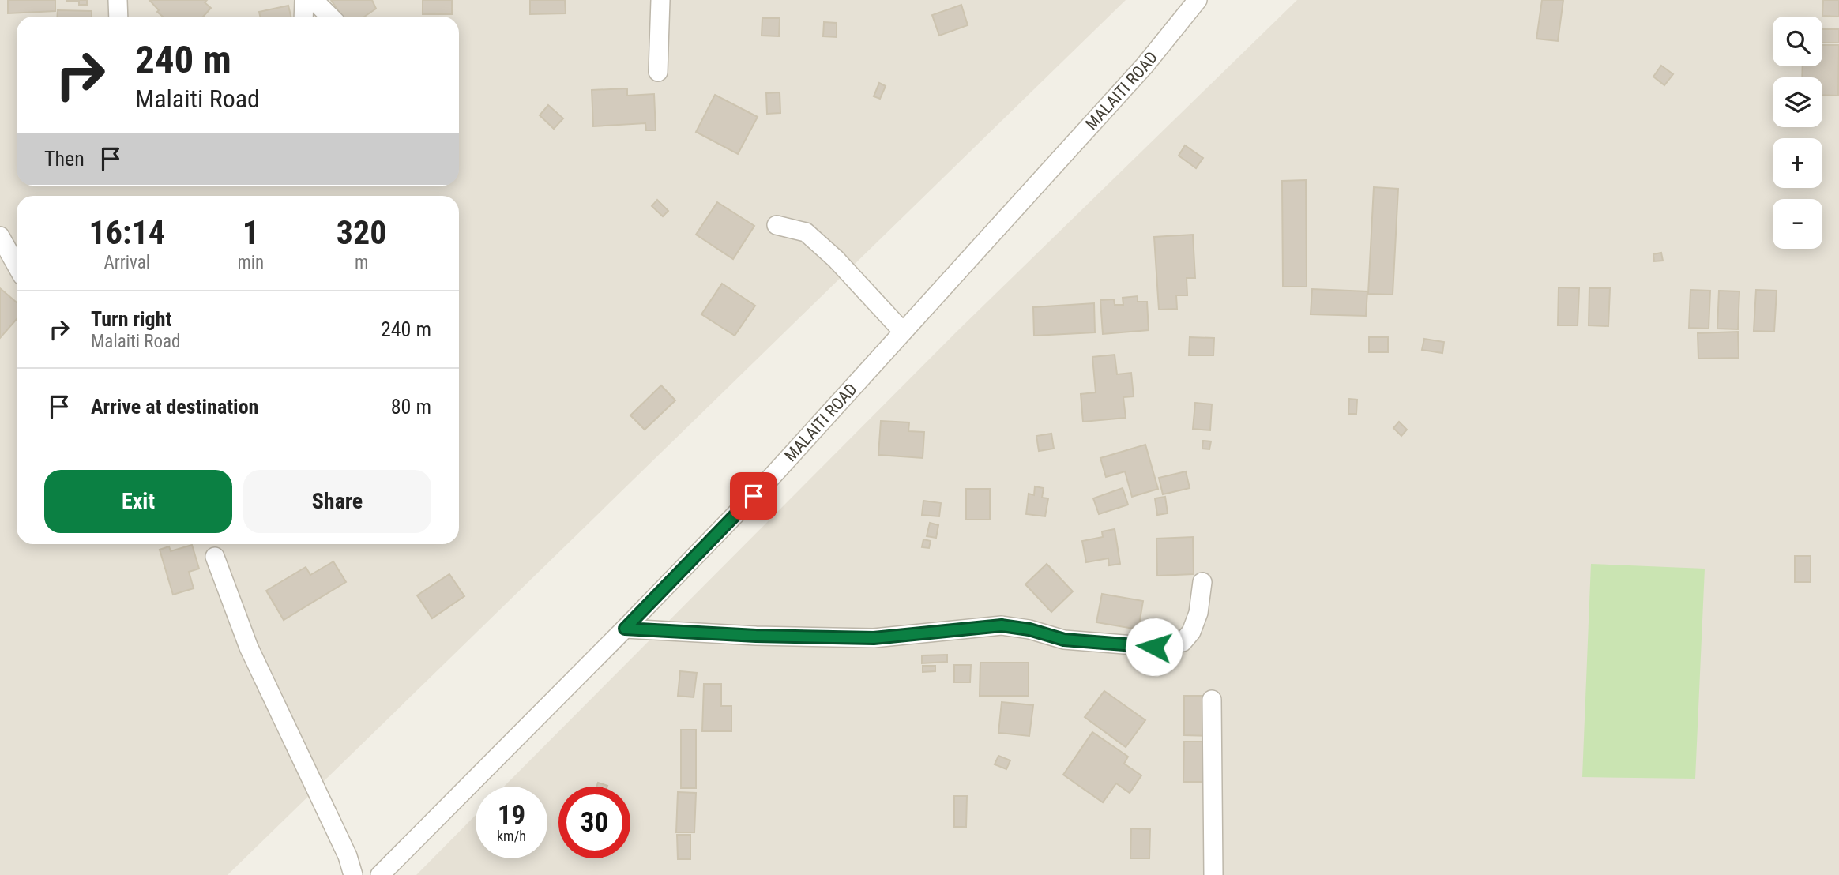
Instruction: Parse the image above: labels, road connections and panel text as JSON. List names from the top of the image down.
{
  "streets": {
    "street": ["MALAITI ROAD"]
  },
  "page": {
    "map_buttons": ["+", "−"],
    "turn": ["240 m", "Malaiti Road"],
    "then": "Then",
    "eta": [
      "16:14",
      "Arrival",
      "1",
      "min",
      "320",
      "m"
    ],
    "list": [
      {
        "name": "Turn right",
        "note": "Malaiti Road",
        "value": "240 m"
      },
      {
        "name": "Arrive at destination",
        "value": "80 m"
      }
    ],
    "buttons": ["Exit", "Share"],
    "speed": "19 km/h",
    "limit": "30"
  }
}
